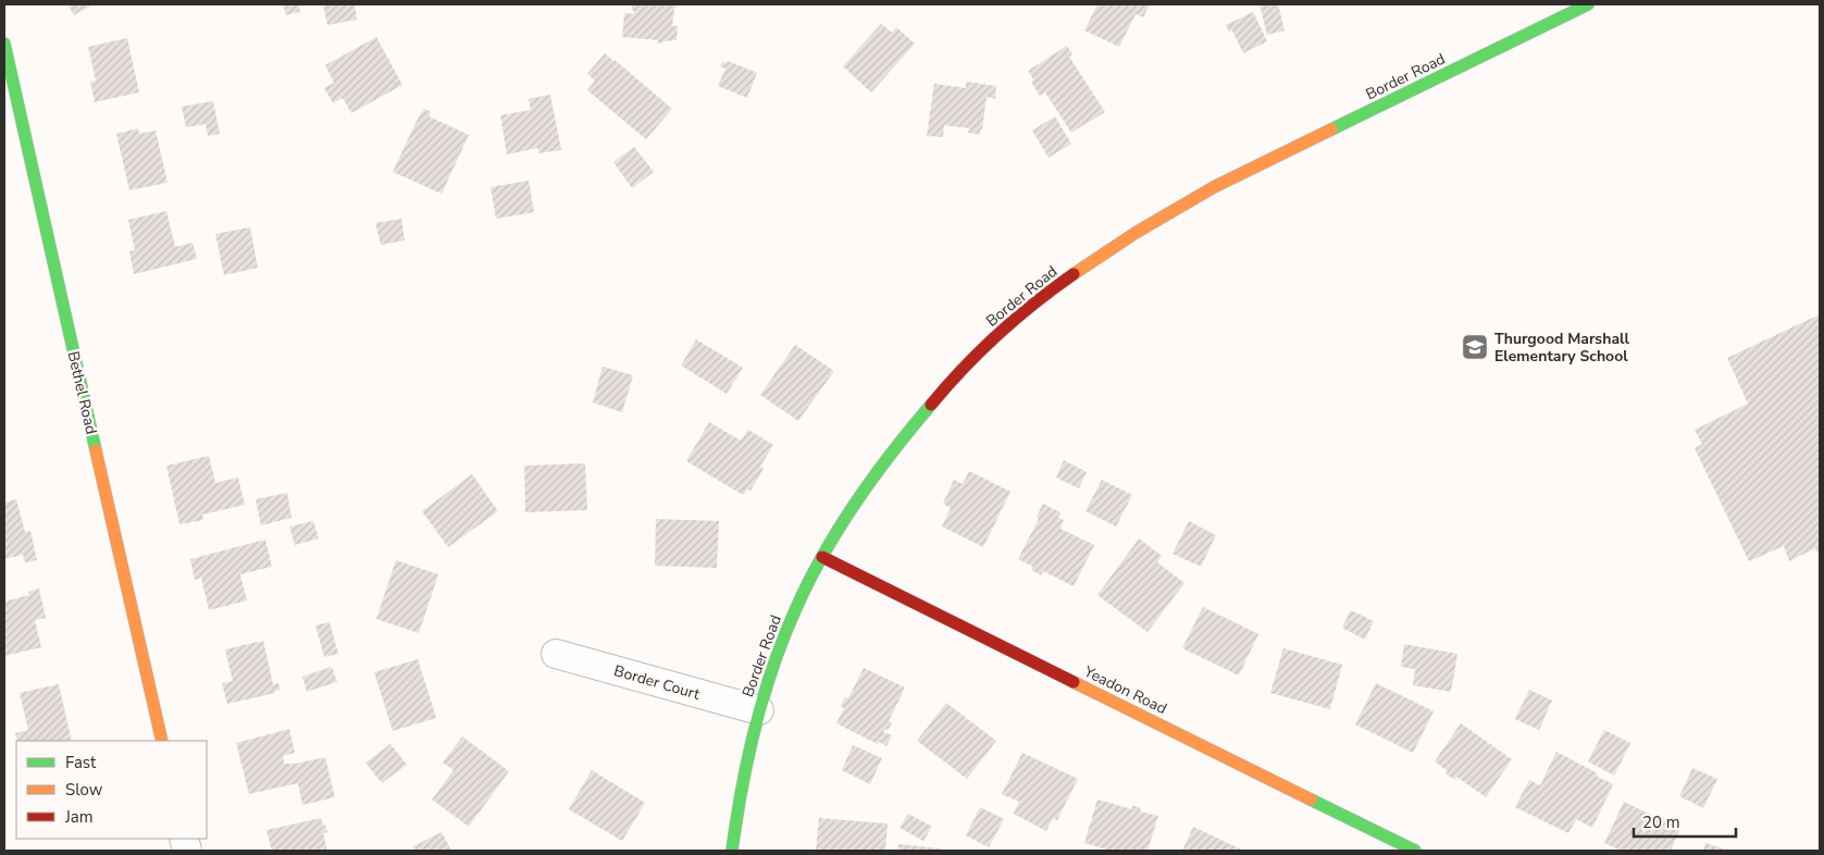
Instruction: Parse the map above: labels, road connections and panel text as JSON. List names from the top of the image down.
{
  "streets": {
    "street": [
      "Border Road",
      "Bethel Road",
      "Border Court",
      "Yeadon Road"
    ]
  },
  "crossings": [
    ["Border Road", "Border Court"],
    ["Border Road", "Yeadon Road"]
  ],
  "places": {
    "school or university": ["Thurgood Marshall Elementary School"]
  },
  "legend": ["Fast", "Slow", "Jam"],
  "scale_bar": "20 m"
}
